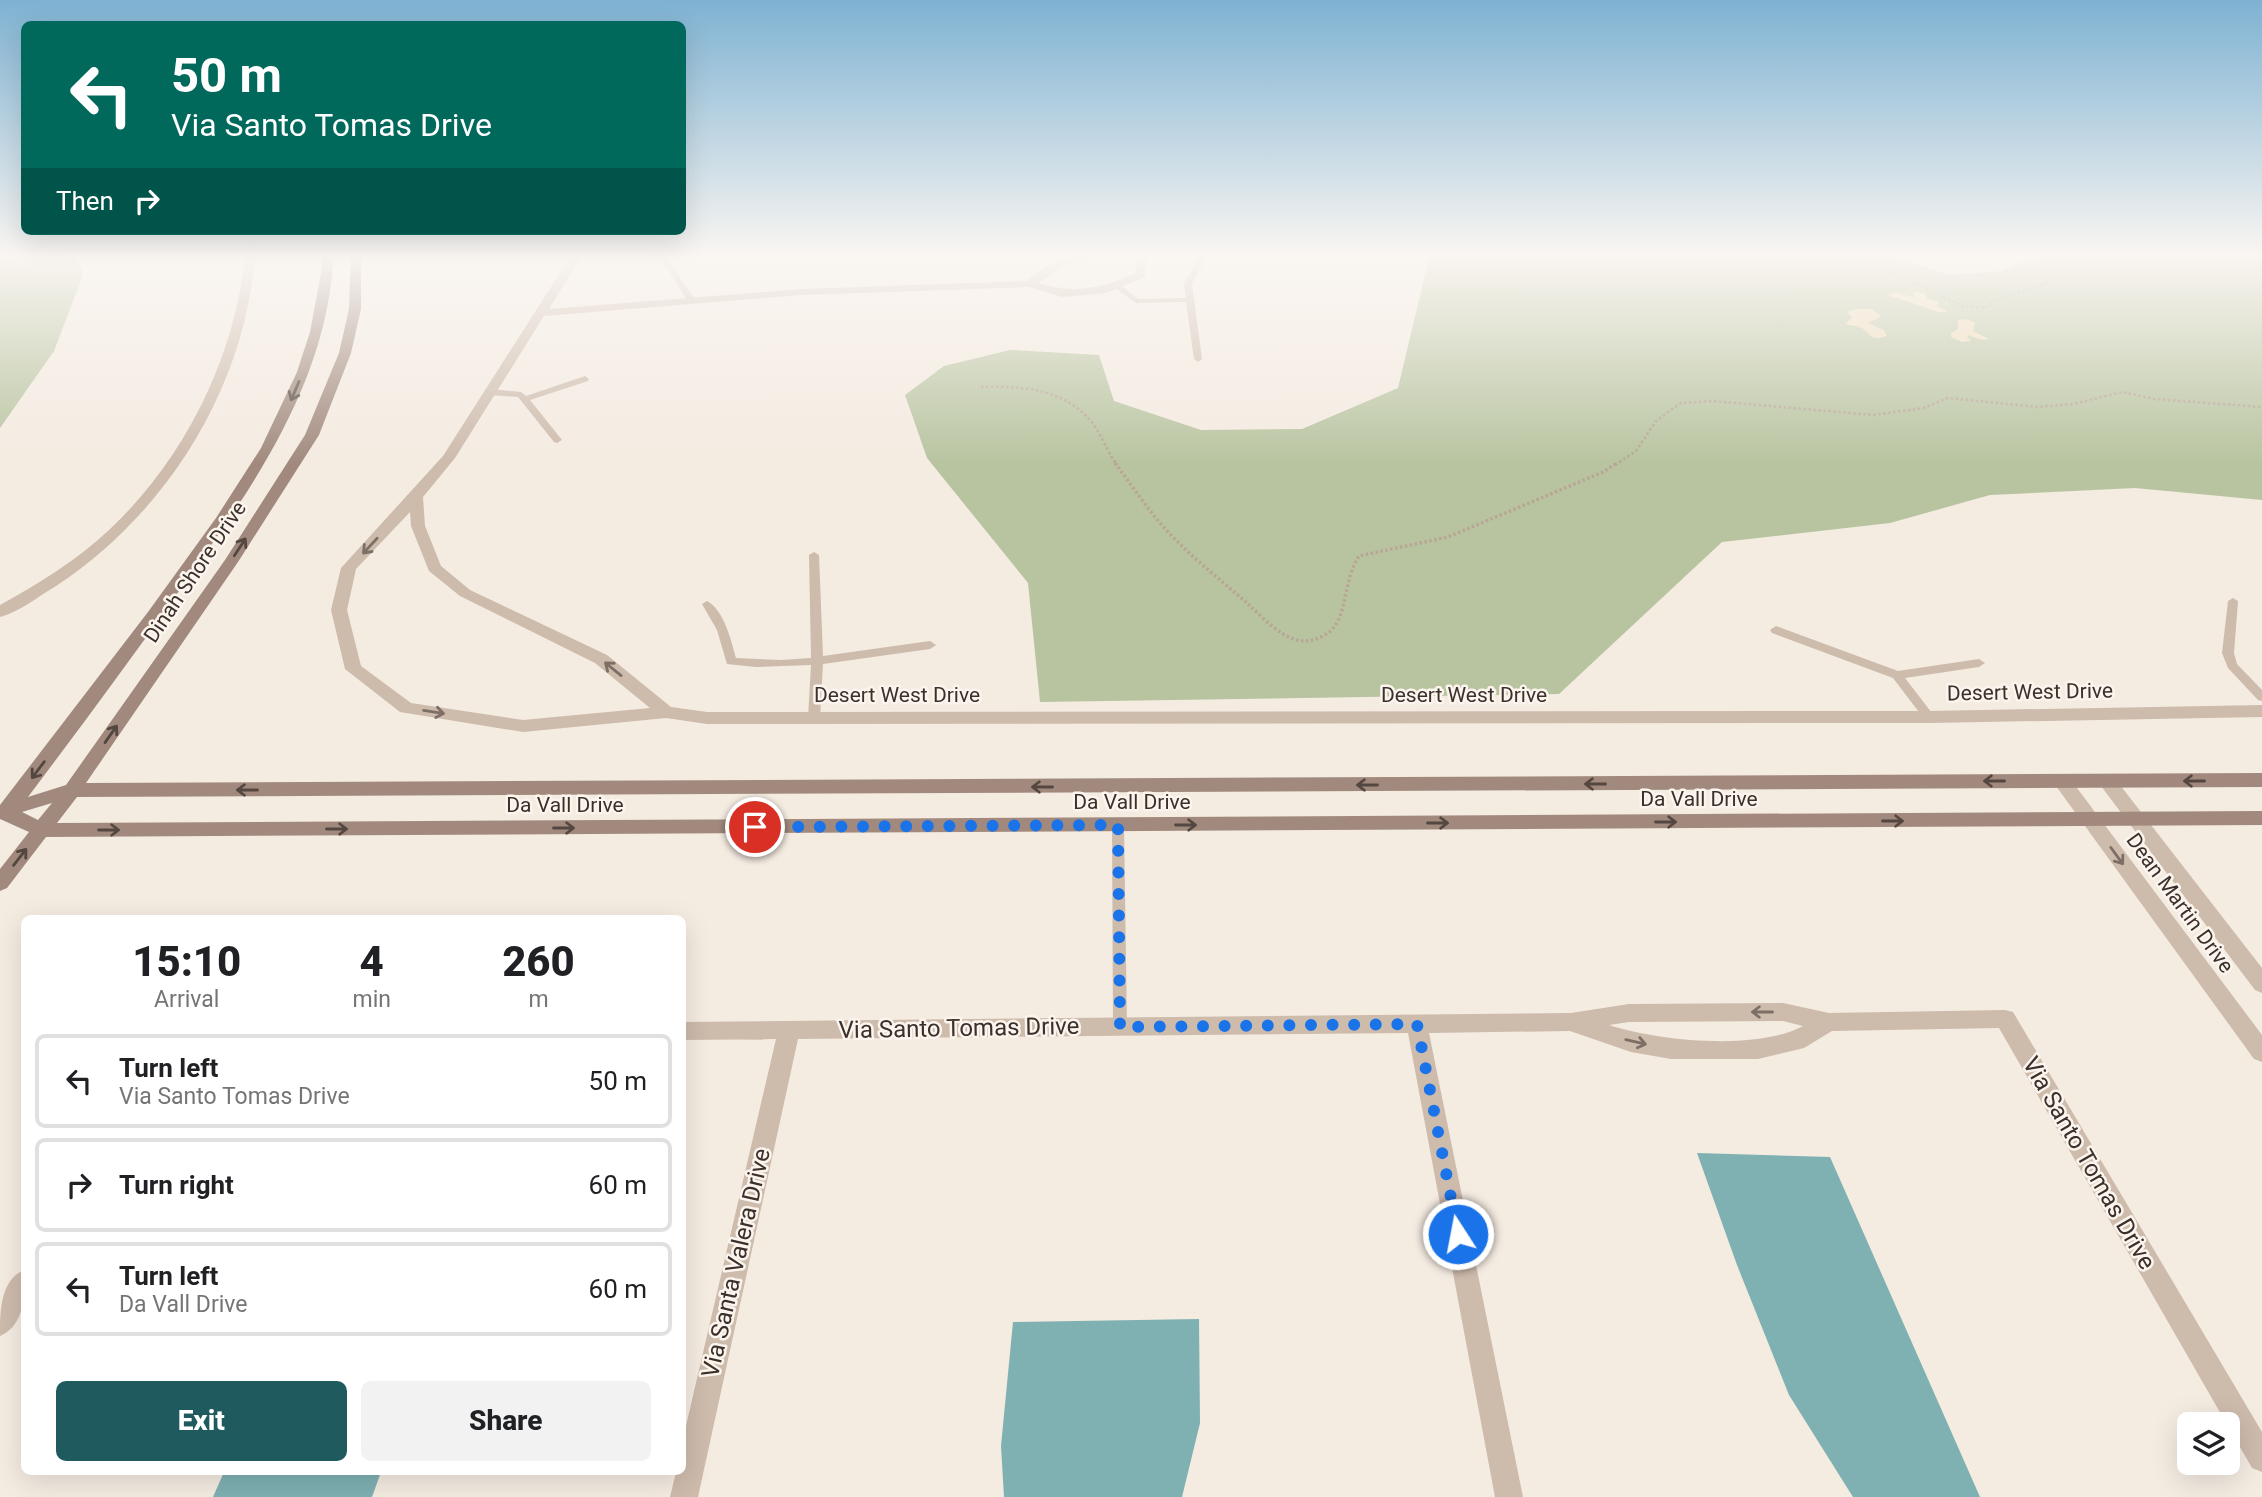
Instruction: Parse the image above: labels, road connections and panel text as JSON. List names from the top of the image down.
{
  "streets": {
    "main road": ["Dinah Shore Drive", "Da Vall Drive"],
    "street": [
      "Desert West Drive",
      "Dean Martin Drive",
      "Via Santo Tomas Drive",
      "Via Santa Valera Drive"
    ]
  },
  "crossings": [
    ["Dinah Shore Drive", "Da Vall Drive"],
    ["Da Vall Drive", "Dean Martin Drive"],
    ["Via Santo Tomas Drive", "Via Santa Valera Drive"]
  ],
  "page": {
    "turn": ["50 m", "Via Santo Tomas Drive"],
    "then": "Then",
    "eta": [
      "15:10",
      "Arrival",
      "4",
      "min",
      "260",
      "m"
    ],
    "list": [
      {
        "name": "Turn left",
        "note": "Via Santo Tomas Drive",
        "value": "50 m"
      },
      {
        "name": "Turn right",
        "value": "60 m"
      },
      {
        "name": "Turn left",
        "note": "Da Vall Drive",
        "value": "60 m"
      }
    ],
    "buttons": ["Exit", "Share"]
  }
}
